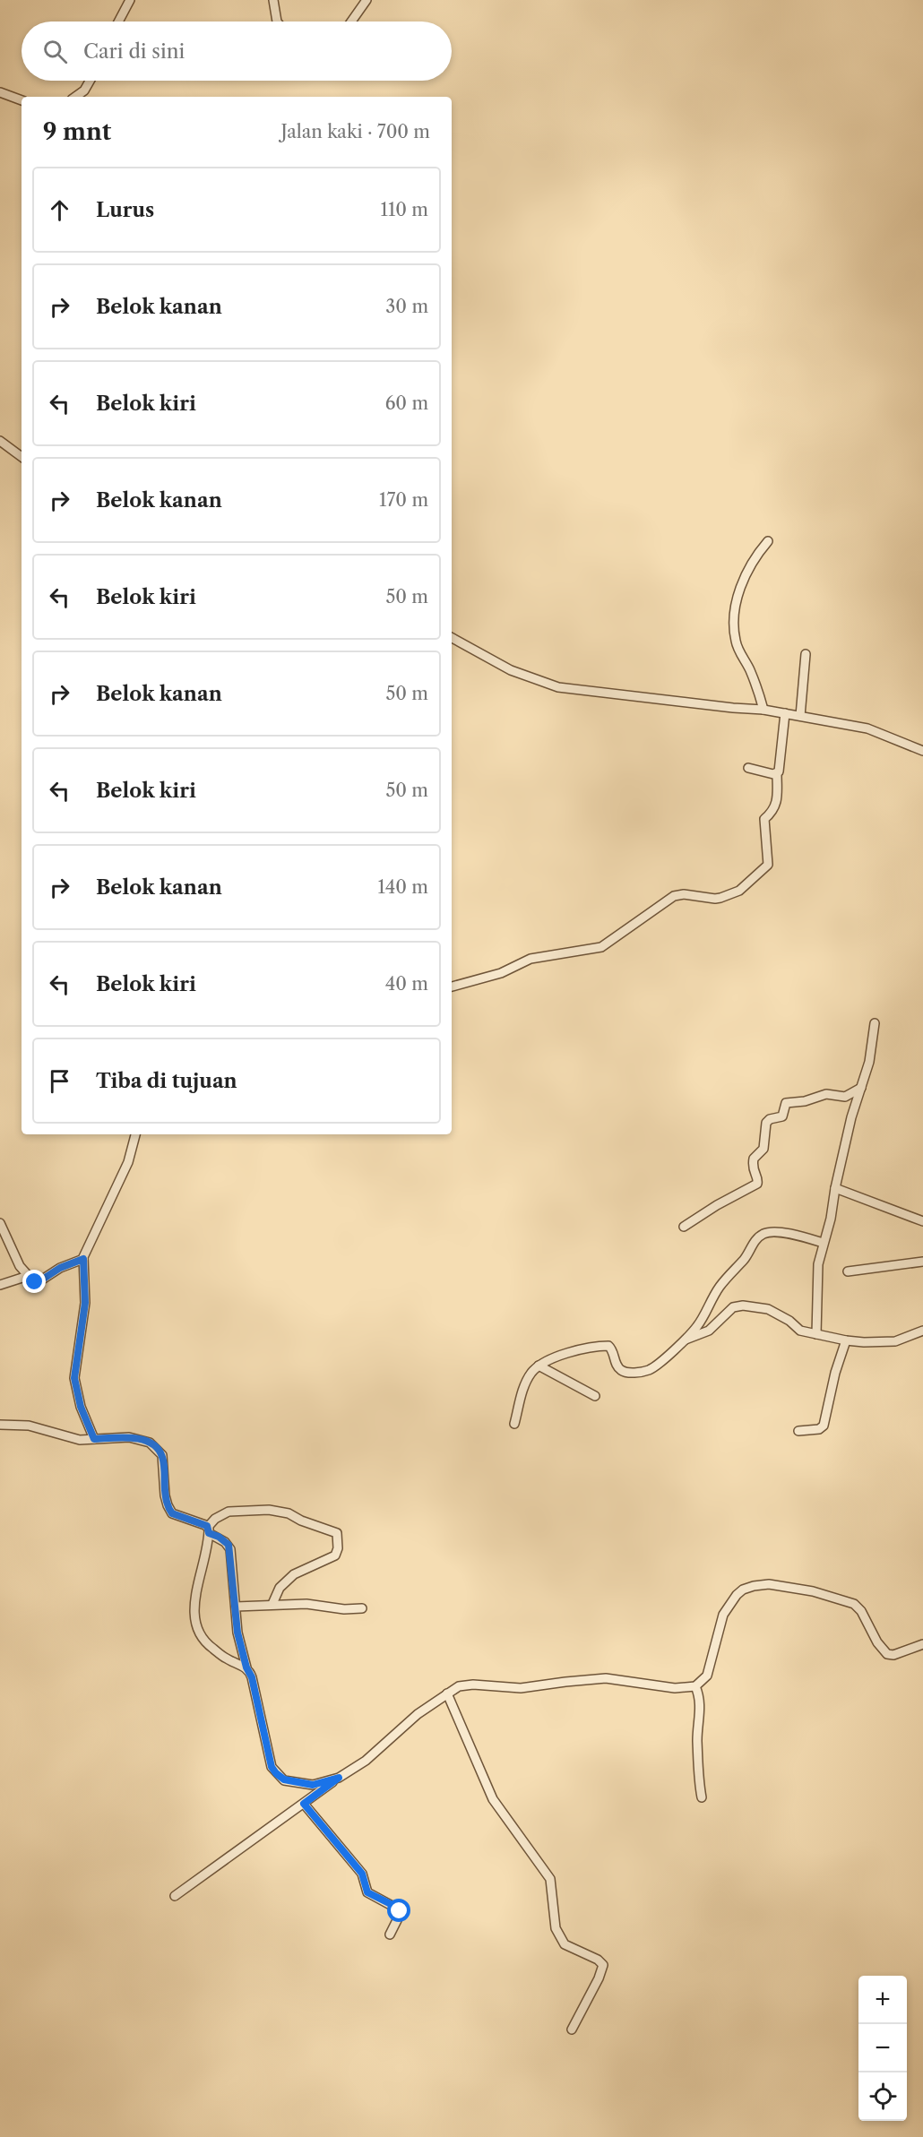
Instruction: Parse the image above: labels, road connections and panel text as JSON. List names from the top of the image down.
{
  "page": {
    "search": "Cari di sini",
    "heading": ["9 mnt", "Jalan kaki · 700 m"],
    "list": [
      ["Lurus", "110 m"],
      ["Belok kanan", "30 m"],
      ["Belok kiri", "60 m"],
      ["Belok kanan", "170 m"],
      ["Belok kiri", "50 m"],
      ["Belok kanan", "50 m"],
      ["Belok kiri", "50 m"],
      ["Belok kanan", "140 m"],
      ["Belok kiri", "40 m"],
      "Tiba di tujuan"
    ],
    "map_buttons": ["+", "−"]
  }
}
